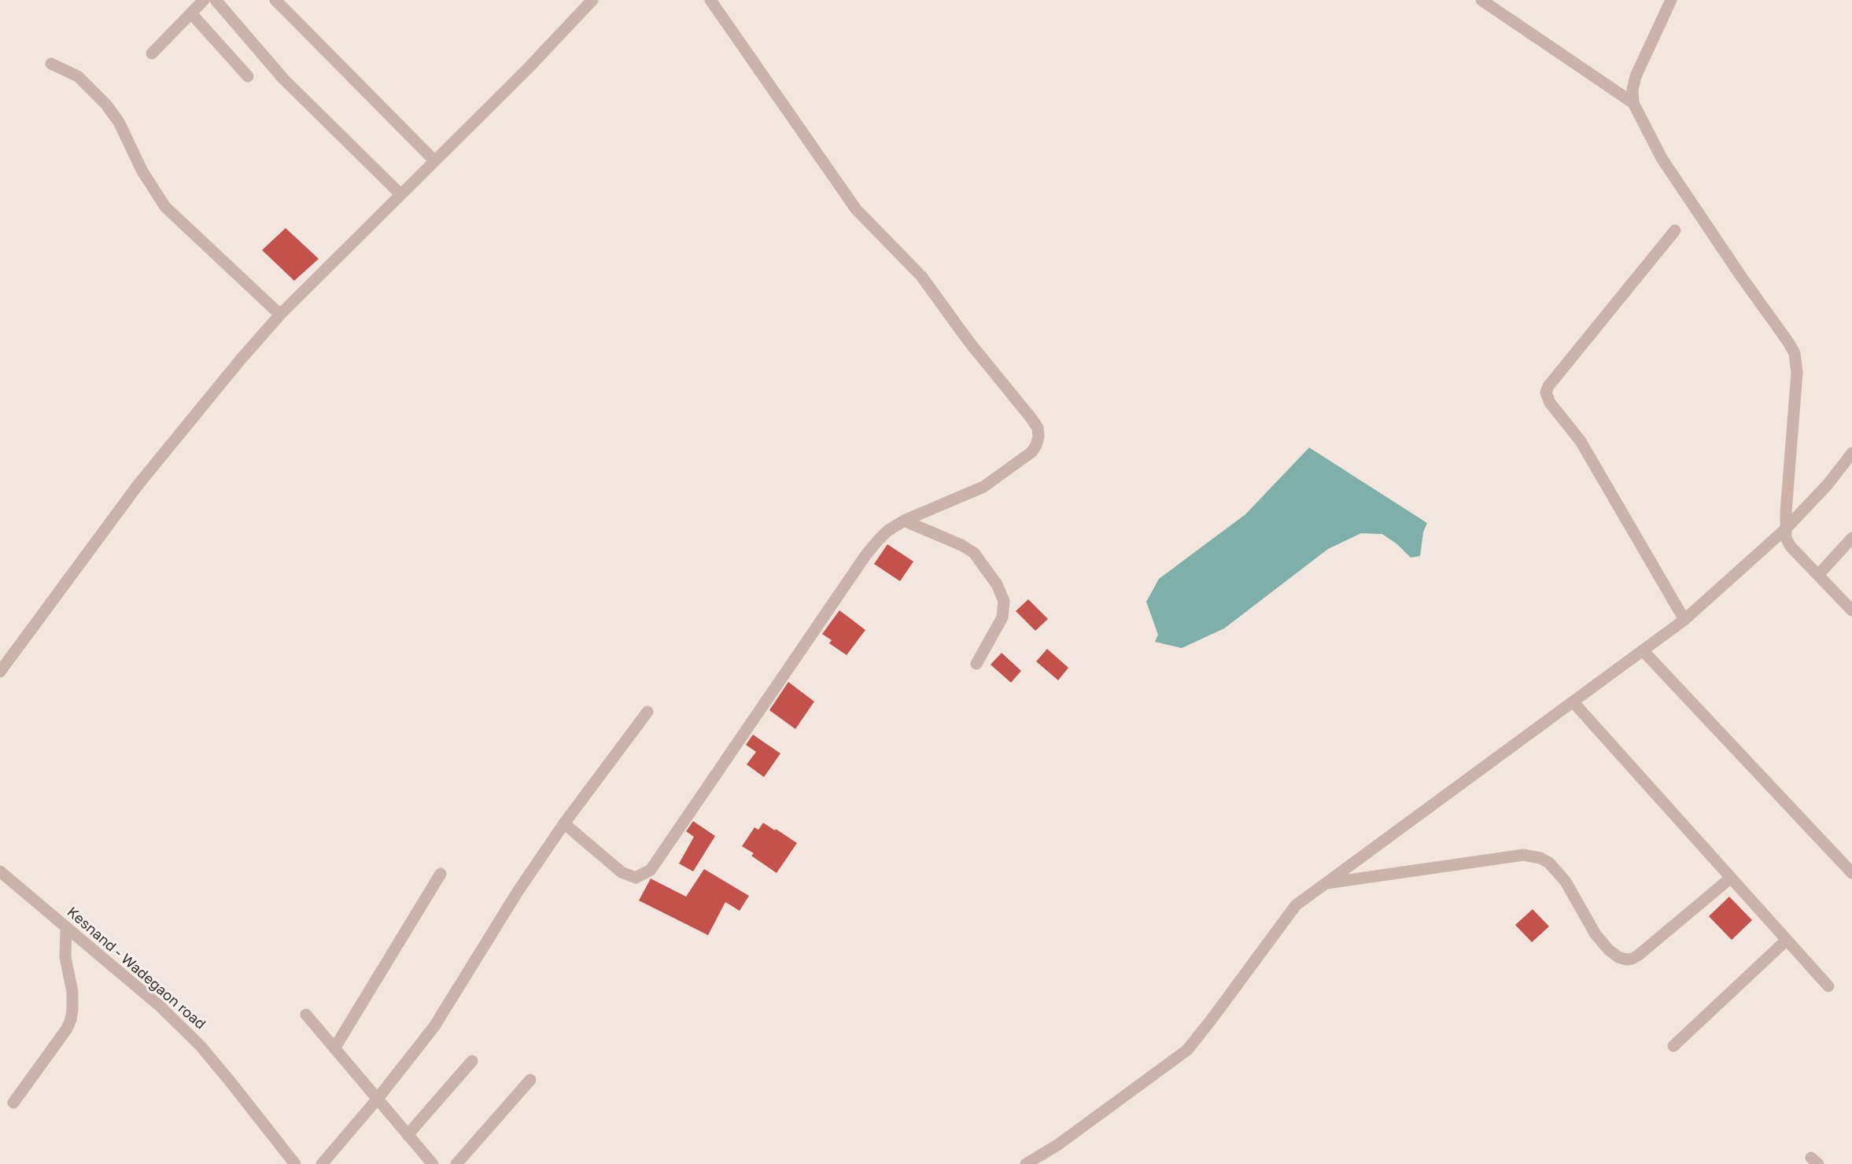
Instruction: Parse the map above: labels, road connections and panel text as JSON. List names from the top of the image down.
{
  "streets": {
    "street": ["Kesnand - Wadegaon road"]
  }
}
